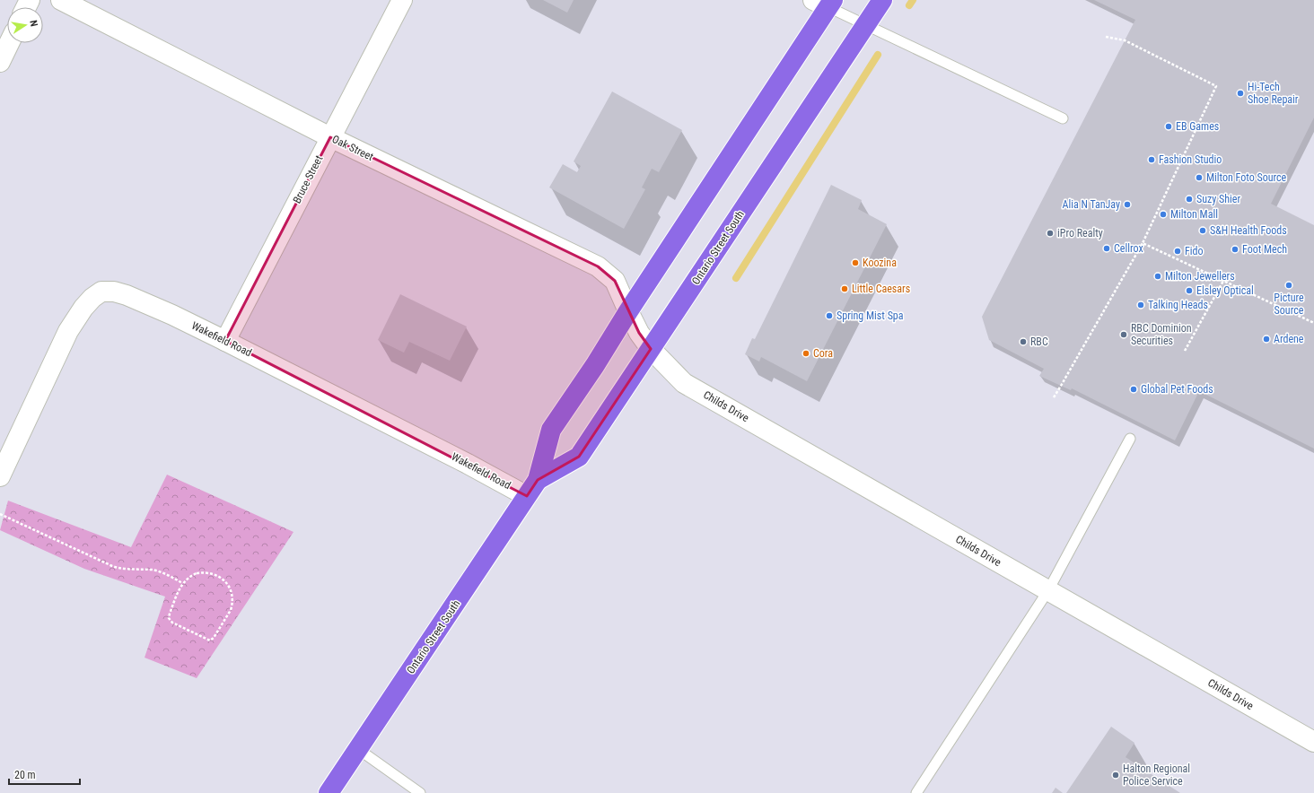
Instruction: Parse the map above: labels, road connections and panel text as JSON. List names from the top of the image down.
{
  "streets": {
    "main road": ["Ontario Street South"],
    "street": [
      "Oak Street",
      "Bruce Street",
      "Wakefield Road",
      "Childs Drive"
    ]
  },
  "crossings": [
    ["Oak Street", "Bruce Street"],
    ["Oak Street", "Ontario Street South"],
    ["Oak Street", "Childs Drive"],
    ["Bruce Street", "Wakefield Road"],
    ["Ontario Street South", "Wakefield Road"],
    ["Ontario Street South", "Childs Drive"]
  ],
  "places": [
    "Hi-Tech Shoe Repair",
    "EB Games",
    "Fashion Studio",
    "Milton Foto Source",
    "Suzy Shier",
    "Alia N TanJay",
    "Milton Mall",
    "S&H Health Foods",
    "iPro Realty",
    "Cellrox",
    "Foot Mech",
    "Fido",
    "Koozina",
    "Milton Jewellers",
    "Picture Source",
    "Little Caesars",
    "Elsley Optical",
    "Talking Heads",
    "Spring Mist Spa",
    "RBC Dominion Securities",
    "Ardene",
    "RBC",
    "Cora",
    "Global Pet Foods",
    "Halton Regional Police Service"
  ],
  "scale_bar": "20 m",
  "north": "right"
}
